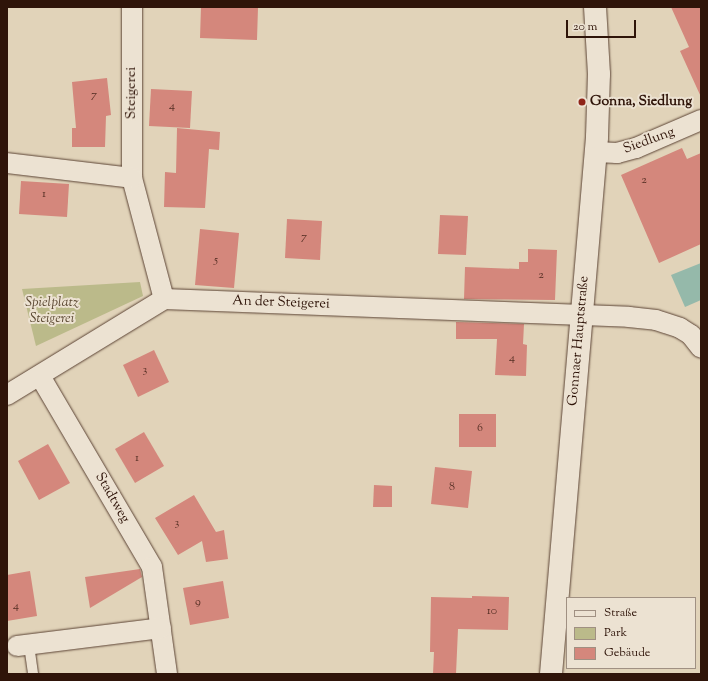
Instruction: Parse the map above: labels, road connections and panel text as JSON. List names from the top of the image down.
{
  "streets": {
    "main road": ["Gonnaer Hauptstraße"],
    "street": [
      "Steigerei",
      "Siedlung",
      "An der Steigerei",
      "Stadtweg"
    ]
  },
  "crossings": [
    ["Steigerei", "An der Steigerei"],
    ["Siedlung", "Gonnaer Hauptstraße"],
    ["An der Steigerei", "Gonnaer Hauptstraße"]
  ],
  "parks": ["Spielplatz Steigerei"],
  "places": ["Gonna, Siedlung"],
  "house_numbers": [
    "7",
    "4",
    "2",
    "1",
    "7",
    "5",
    "2",
    "4",
    "3",
    "6",
    "1",
    "8",
    "3",
    "9",
    "4",
    "10"
  ],
  "legend": ["Straße", "Park", "Gebäude"],
  "scale_bar": "20 m"
}
